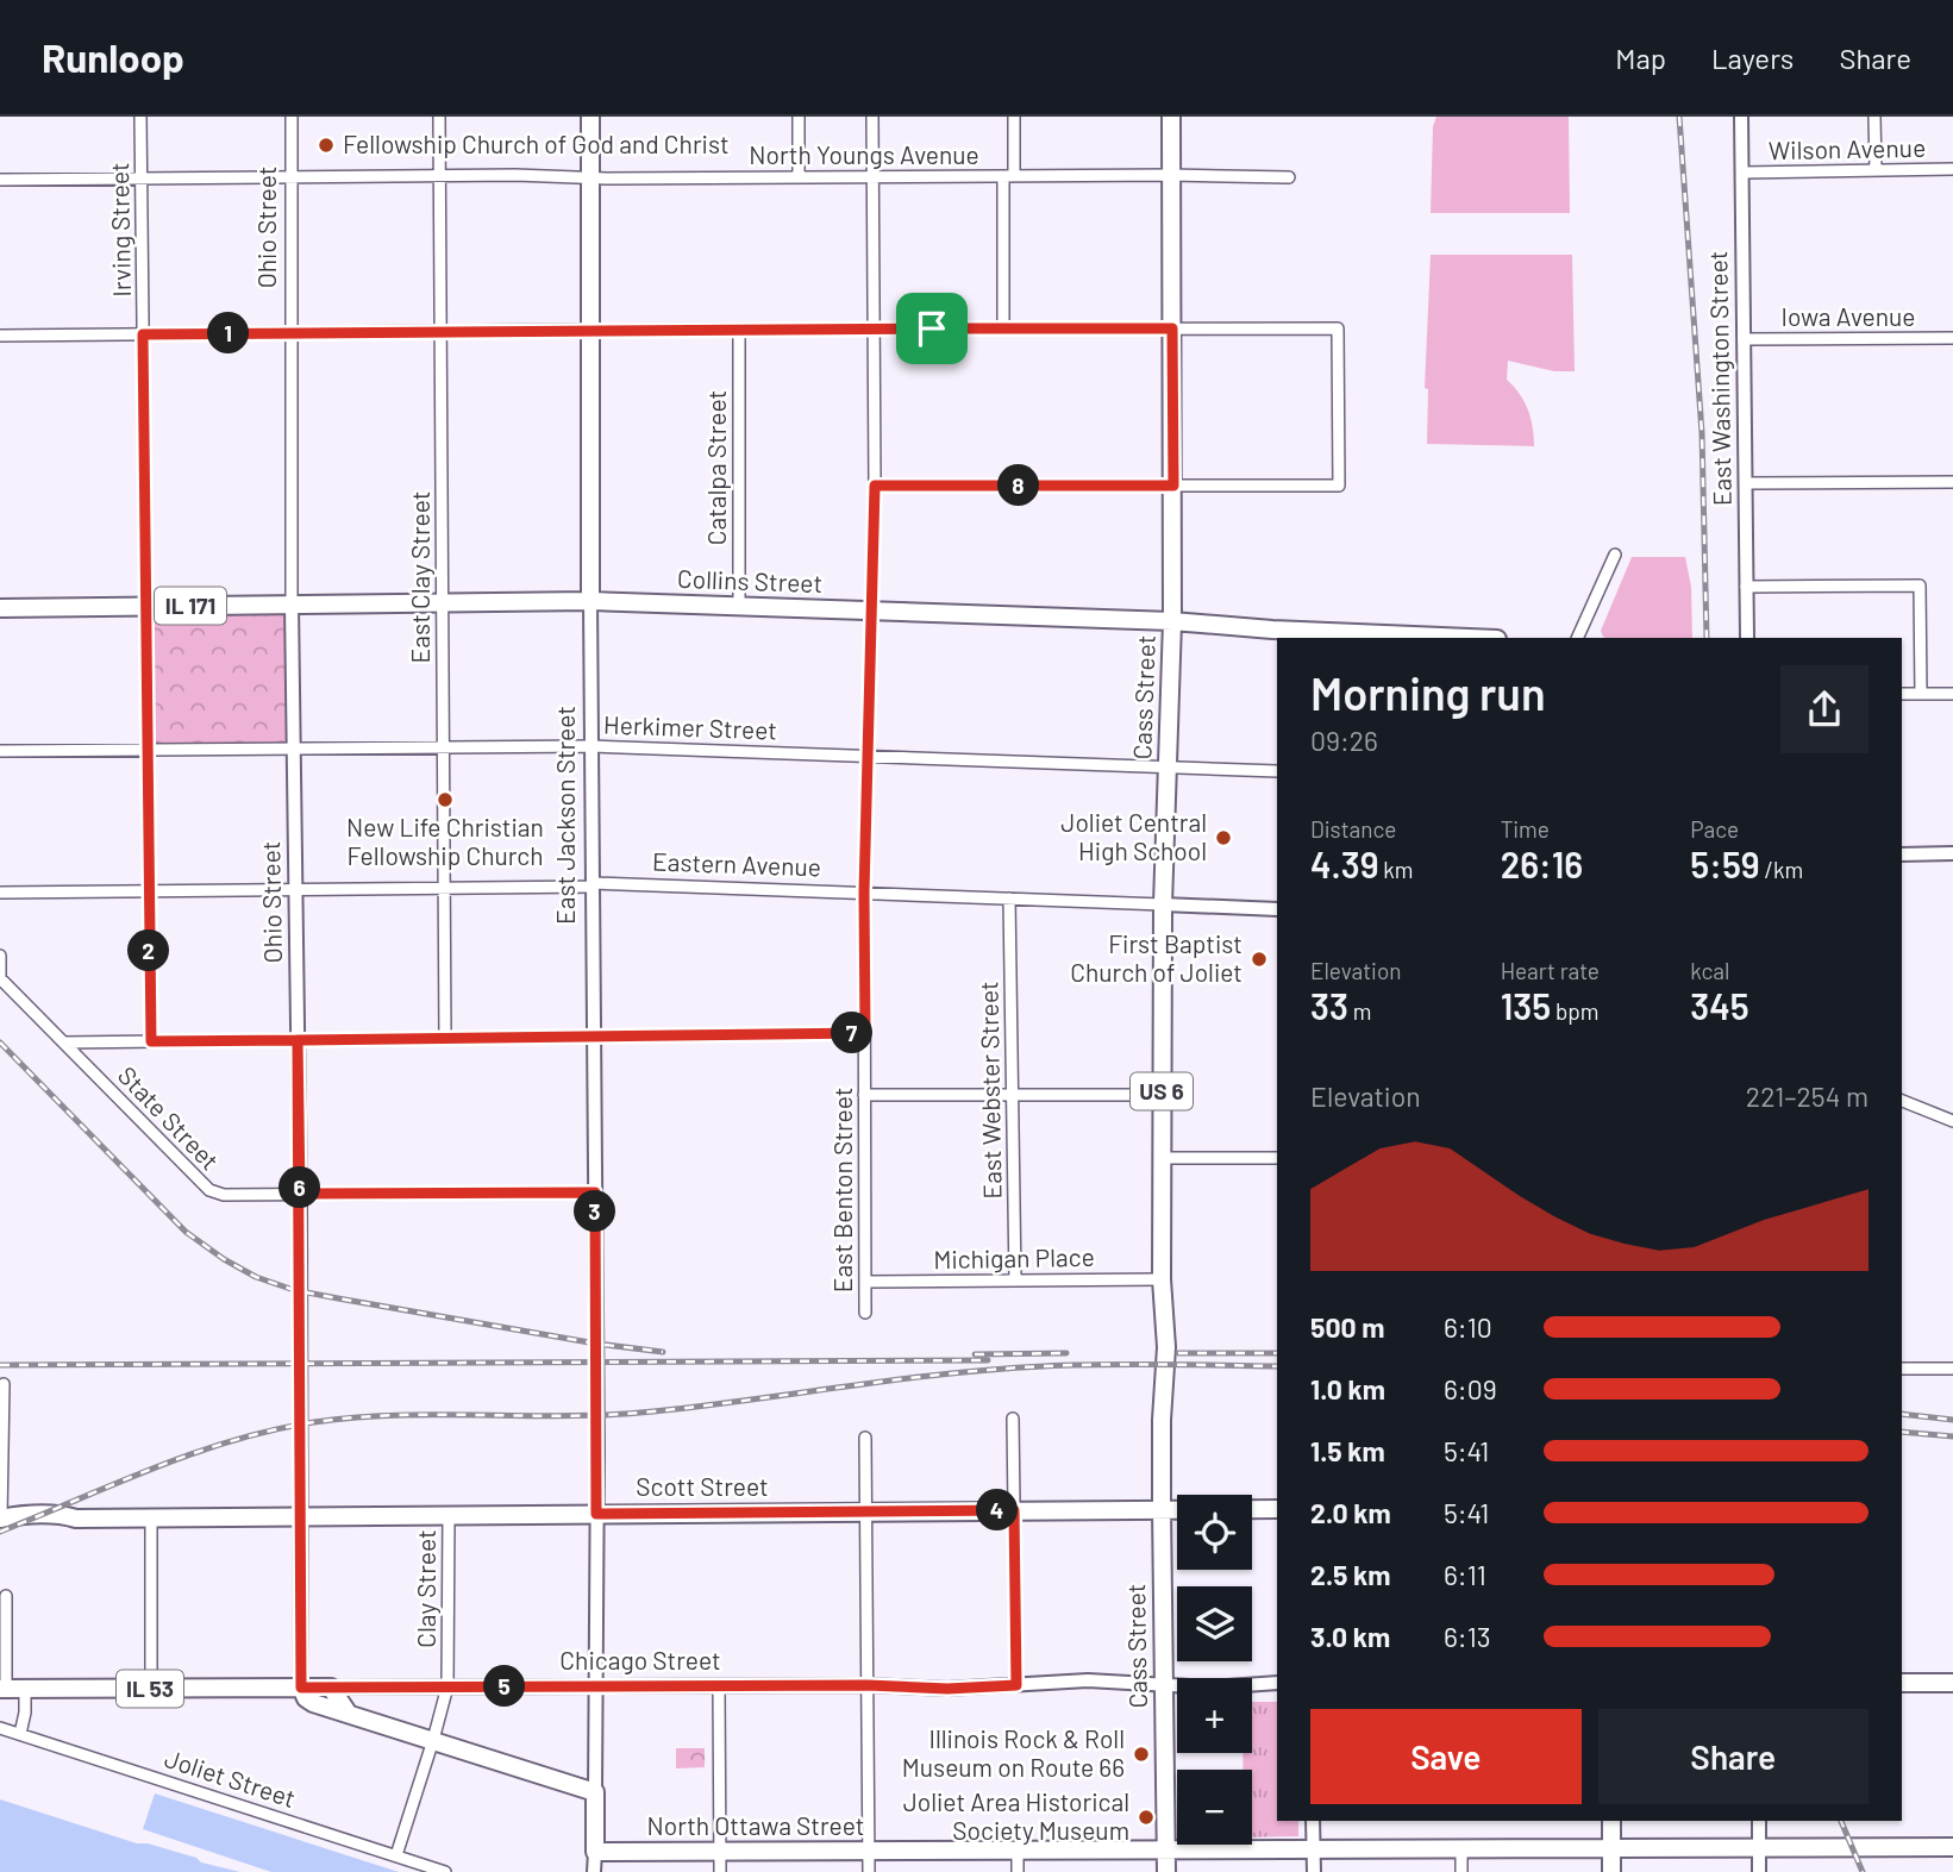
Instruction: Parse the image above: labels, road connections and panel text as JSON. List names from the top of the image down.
{
  "streets": {
    "main road": [
      "Collins Street",
      "IL 171",
      "Cass Street",
      "East Jackson Street",
      "US 6",
      "Scott Street",
      "Chicago Street",
      "IL 53",
      "North Ottawa Street"
    ],
    "street": [
      "Wilson Avenue",
      "North Youngs Avenue",
      "Ohio Street",
      "Irving Street",
      "Iowa Avenue",
      "East Washington Street",
      "Catalpa Street",
      "East Clay Street",
      "Herkimer Street",
      "Eastern Avenue",
      "East Webster Street",
      "State Street",
      "East Benton Street",
      "Michigan Place",
      "Clay Street",
      "Joliet Street"
    ]
  },
  "crossings": [
    ["Wilson Avenue", "East Washington Street"],
    ["North Youngs Avenue", "Ohio Street"],
    ["North Youngs Avenue", "Irving Street"],
    ["North Youngs Avenue", "East Clay Street"],
    ["North Youngs Avenue", "Cass Street"],
    ["North Youngs Avenue", "East Jackson Street"],
    ["North Youngs Avenue", "East Benton Street"],
    ["Ohio Street", "Collins Street"],
    ["Ohio Street", "Herkimer Street"],
    ["Ohio Street", "Eastern Avenue"],
    ["Ohio Street", "State Street"],
    ["Ohio Street", "Scott Street"],
    ["Ohio Street", "Chicago Street"],
    ["Irving Street", "Collins Street"],
    ["Irving Street", "Herkimer Street"],
    ["Irving Street", "Eastern Avenue"],
    ["Iowa Avenue", "East Washington Street"],
    ["Catalpa Street", "Collins Street"],
    ["East Clay Street", "Collins Street"],
    ["East Clay Street", "Herkimer Street"],
    ["East Clay Street", "Eastern Avenue"],
    ["Collins Street", "Cass Street"],
    ["Collins Street", "East Jackson Street"],
    ["Collins Street", "East Benton Street"],
    ["Cass Street", "Herkimer Street"],
    ["Cass Street", "Eastern Avenue"],
    ["Cass Street", "Michigan Place"],
    ["Cass Street", "Scott Street"],
    ["Cass Street", "Chicago Street"],
    ["Cass Street", "North Ottawa Street"],
    ["Herkimer Street", "East Jackson Street"],
    ["Herkimer Street", "East Benton Street"],
    ["East Jackson Street", "Eastern Avenue"],
    ["East Jackson Street", "State Street"],
    ["East Jackson Street", "Scott Street"],
    ["East Jackson Street", "Chicago Street"],
    ["Eastern Avenue", "East Webster Street"],
    ["Eastern Avenue", "East Benton Street"],
    ["East Webster Street", "Michigan Place"],
    ["East Benton Street", "Michigan Place"],
    ["Scott Street", "Clay Street"],
    ["Clay Street", "Chicago Street"],
    ["Clay Street", "Joliet Street"]
  ],
  "places": [
    "Fellowship Church of God and Christ",
    "New Life Christian Fellowship Church",
    "Joliet Central High School",
    "First Baptist Church of Joliet",
    "Illinois Rock & Roll Museum on Route 66",
    "Joliet Area Historical Society Museum"
  ],
  "page": {
    "header": "Runloop",
    "nav": ["Map", "Layers", "Share"],
    "pins": [
      "1",
      "8",
      "2",
      "7",
      "6",
      "3",
      "4",
      "5"
    ],
    "heading": ["Morning run", "09:26"],
    "stats": [
      ["Distance", "4.39 km"],
      ["Time", "26:16"],
      ["Pace", "5:59 /km"],
      ["Elevation", "33 m"],
      ["Heart rate", "135 bpm"],
      ["kcal", "345"]
    ],
    "chart": ["Elevation", "221–254 m"],
    "list": [
      {
        "name": "500 m",
        "note": "6:10"
      },
      {
        "name": "1.0 km",
        "note": "6:09"
      },
      {
        "name": "1.5 km",
        "note": "5:41"
      },
      {
        "name": "2.0 km",
        "note": "5:41"
      },
      {
        "name": "2.5 km",
        "note": "6:11"
      },
      {
        "name": "3.0 km",
        "note": "6:13"
      }
    ],
    "map_buttons": ["+", "−"],
    "buttons": ["Save", "Share"]
  }
}
